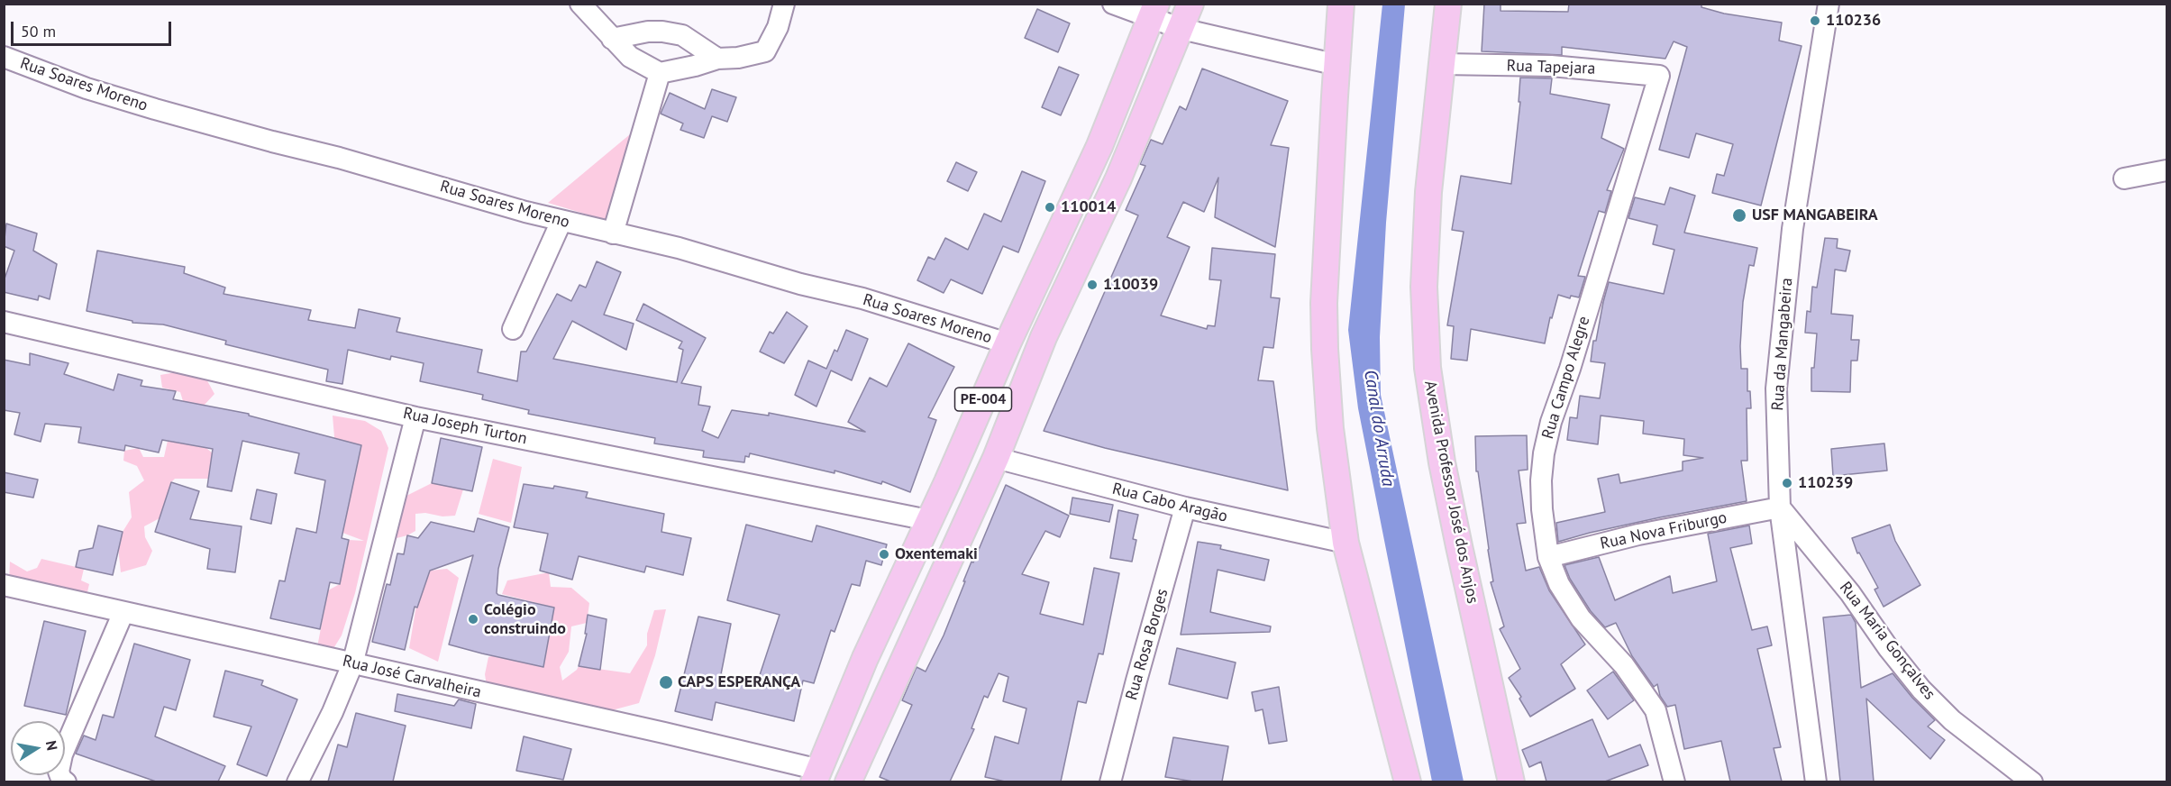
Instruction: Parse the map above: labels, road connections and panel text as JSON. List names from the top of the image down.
{
  "streets": {
    "main road": ["PE-004", "Avenida Professor José dos Anjos"],
    "street": [
      "Rua Tapejara",
      "Rua Soares Moreno",
      "Rua da Mangabeira",
      "Rua Campo Alegre",
      "Rua Joseph Turton",
      "Rua Cabo Aragão",
      "Rua Nova Friburgo",
      "Rua Maria Gonçalves",
      "Rua Rosa Borges",
      "Rua José Carvalheira"
    ]
  },
  "crossings": [
    ["Rua Tapejara", "Rua Campo Alegre"],
    ["Rua Tapejara", "Avenida Professor José dos Anjos"],
    ["Rua Soares Moreno", "PE-004"],
    ["Rua da Mangabeira", "Rua Nova Friburgo"],
    ["Rua da Mangabeira", "Rua Maria Gonçalves"],
    ["Rua Campo Alegre", "Rua Nova Friburgo"],
    ["PE-004", "Rua Joseph Turton"],
    ["PE-004", "Rua Cabo Aragão"],
    ["PE-004", "Rua José Carvalheira"],
    ["Rua Cabo Aragão", "Rua Rosa Borges"],
    ["Rua Nova Friburgo", "Rua Maria Gonçalves"]
  ],
  "water": ["Canal do Arruda"],
  "places": [
    "110236",
    "110014",
    "USF MANGABEIRA",
    "110039",
    "110239",
    "Oxentemaki",
    "Colégio construindo",
    "CAPS ESPERANÇA"
  ],
  "scale_bar": "50 m",
  "north": "right"
}
